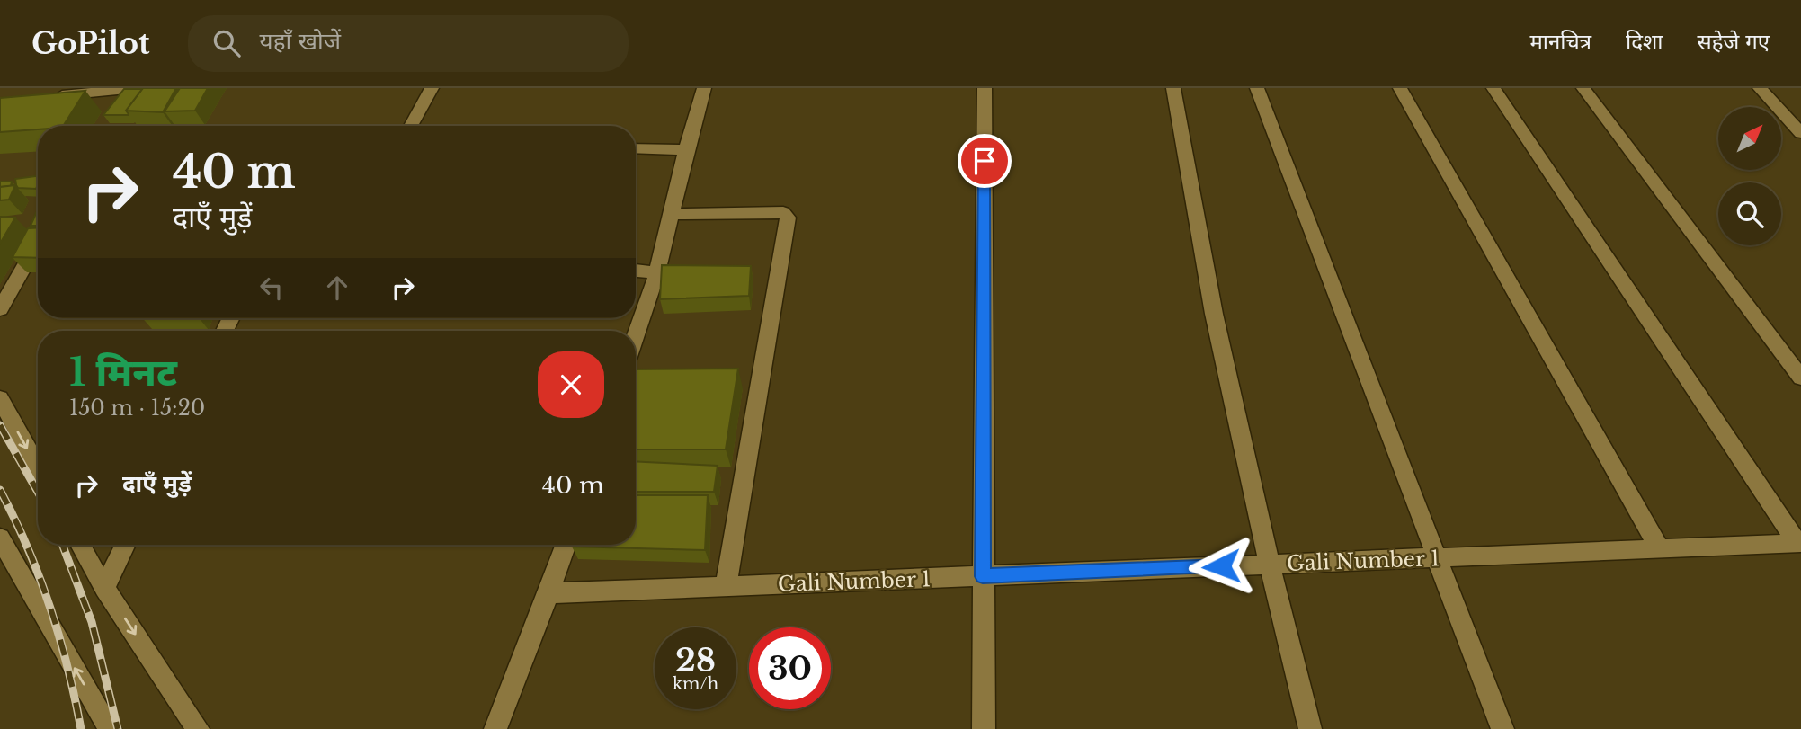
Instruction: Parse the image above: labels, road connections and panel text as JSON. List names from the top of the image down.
{
  "streets": {
    "street": ["Gali Number 1"]
  },
  "north": "top right",
  "page": {
    "header": "GoPilot",
    "search": "यहाँ खोजें",
    "nav": ["मानचित्र", "दिशा", "सहेजे गए"],
    "turn": ["40 m", "दाएँ मुड़ें"],
    "heading": ["1 मिनट", "150 m · 15:20"],
    "list": [
      {
        "name": "दाएँ मुड़ें",
        "value": "40 m"
      }
    ],
    "speed": "28 km/h",
    "limit": "30"
  }
}
